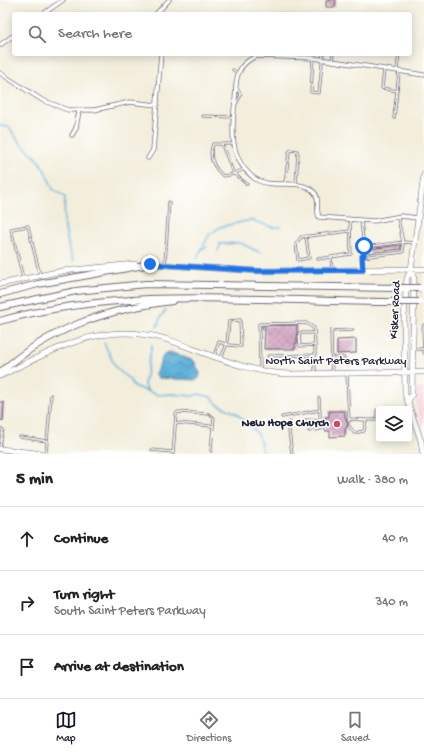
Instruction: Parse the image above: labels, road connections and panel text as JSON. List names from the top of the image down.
{
  "streets": {
    "main road": ["Kisker Road", "North Saint Peters Parkway"]
  },
  "crossings": [
    ["Kisker Road", "North Saint Peters Parkway"]
  ],
  "places": ["New Hope Church"],
  "page": {
    "search": "Search here",
    "heading": ["5 min", "Walk · 380 m"],
    "list": [
      ["Continue", "40 m"],
      ["Turn right", "South Saint Peters Parkway", "340 m"],
      "Arrive at destination"
    ],
    "nav": ["Map", "Directions", "Saved"]
  }
}
